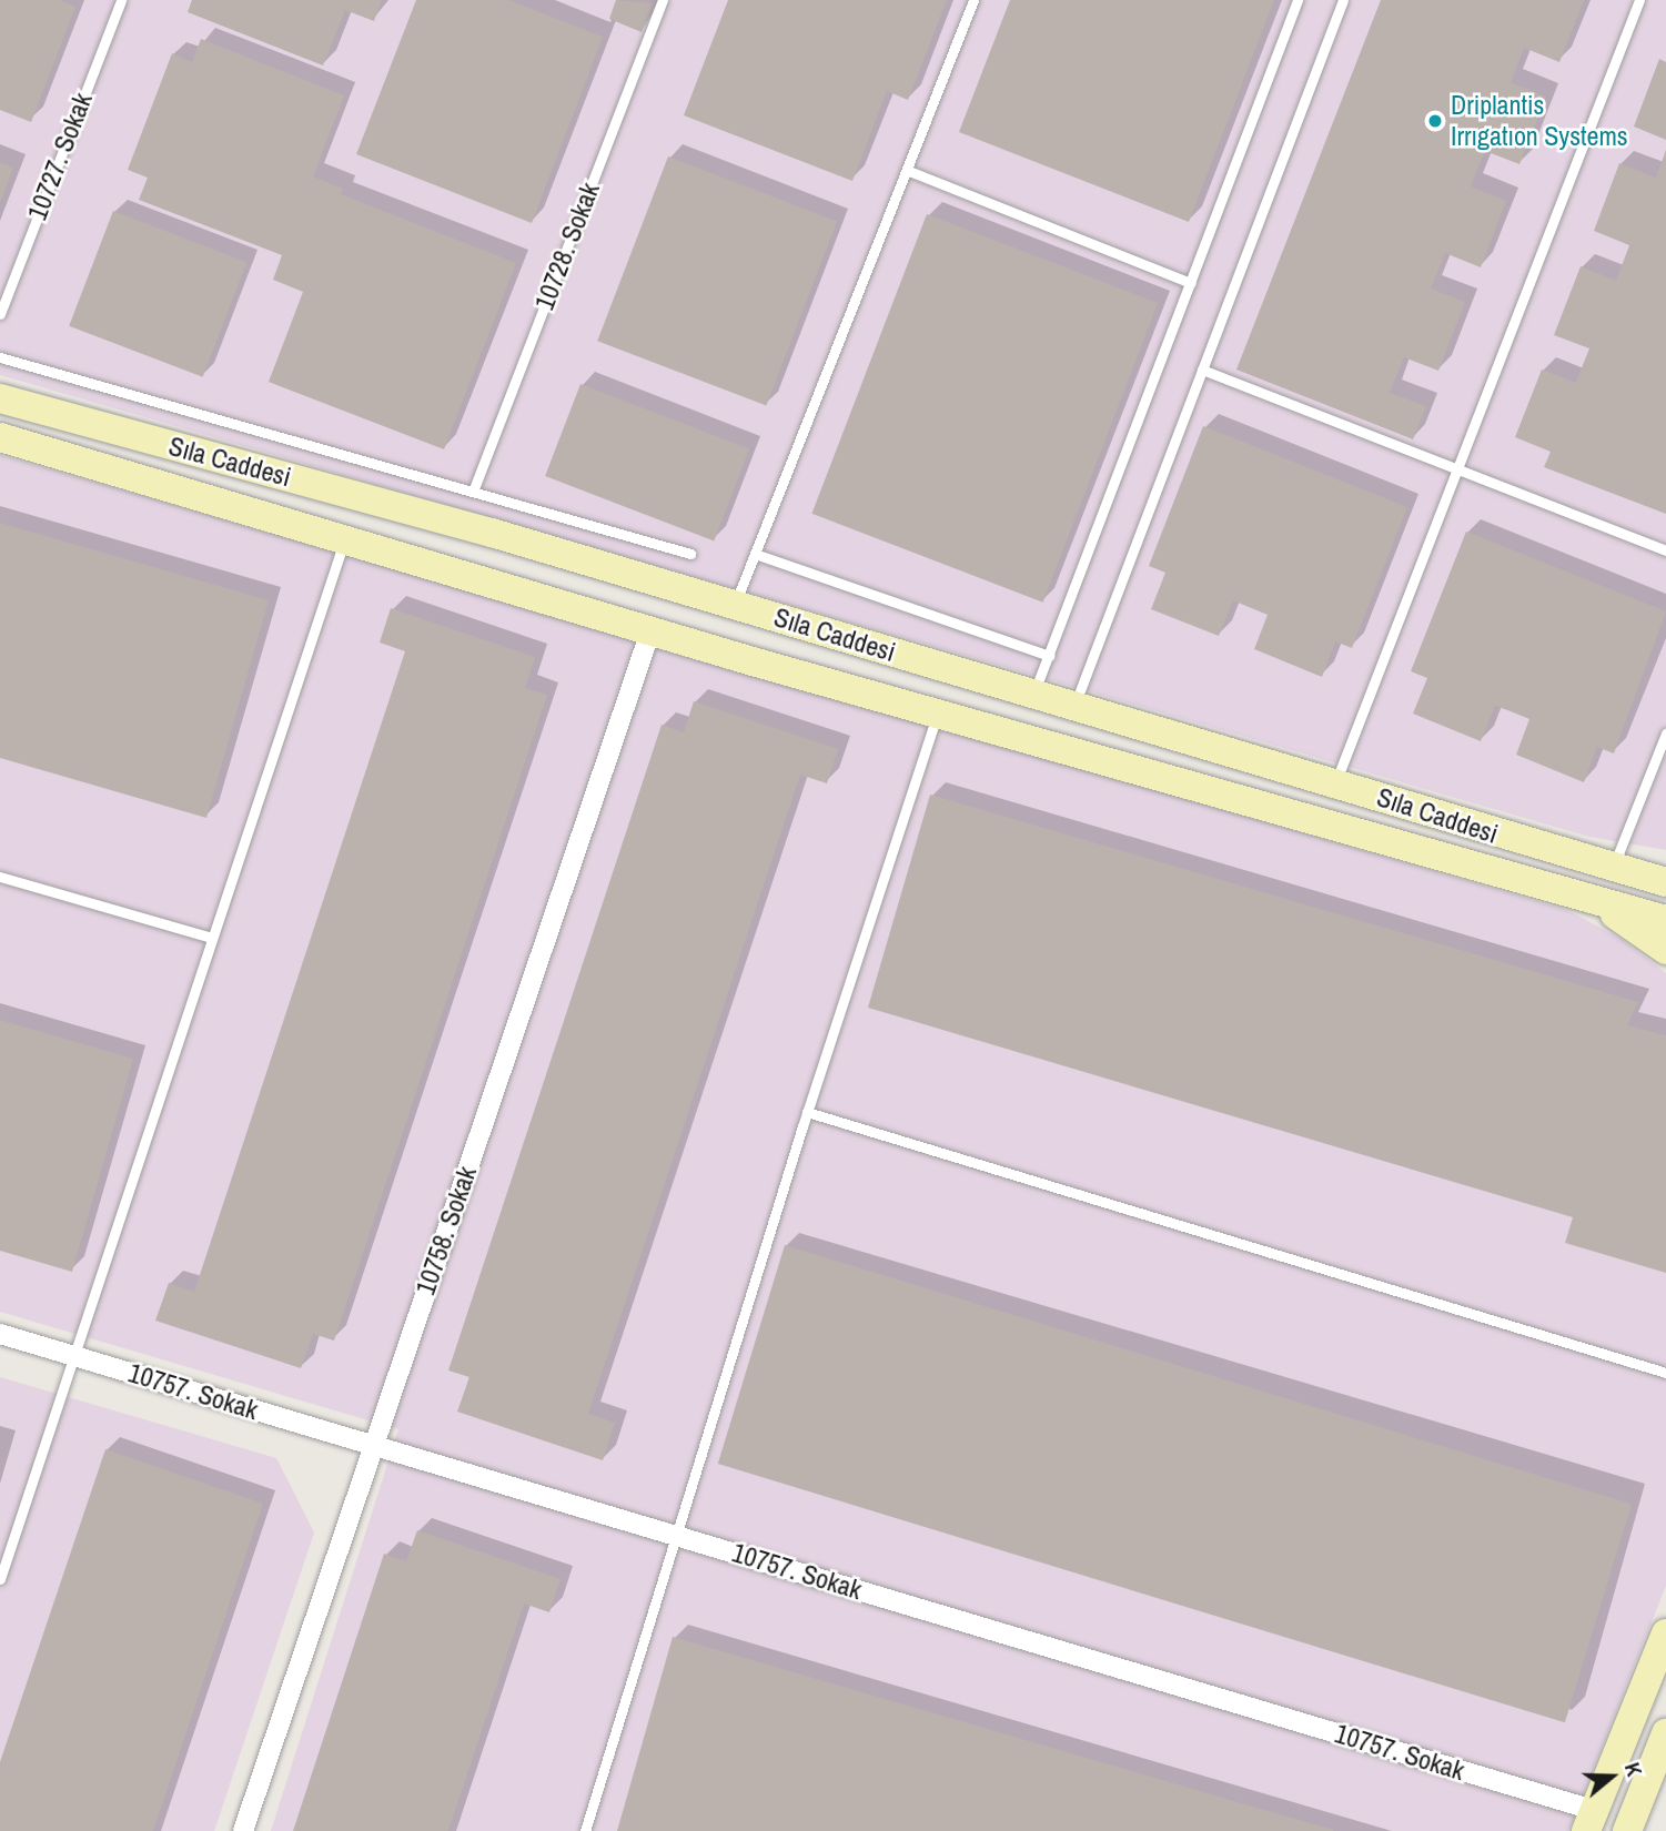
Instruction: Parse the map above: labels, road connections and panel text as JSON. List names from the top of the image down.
{
  "streets": {
    "street": ["Sıla Caddesi", "10758. Sokak", "10757. Sokak"],
    "lane": ["10727. Sokak", "10728. Sokak"]
  },
  "crossings": [
    ["Sıla Caddesi", "10758. Sokak"],
    ["10758. Sokak", "10757. Sokak"]
  ],
  "places": ["Driplantis Irrıgatıon Systems"],
  "north": "right"
}
